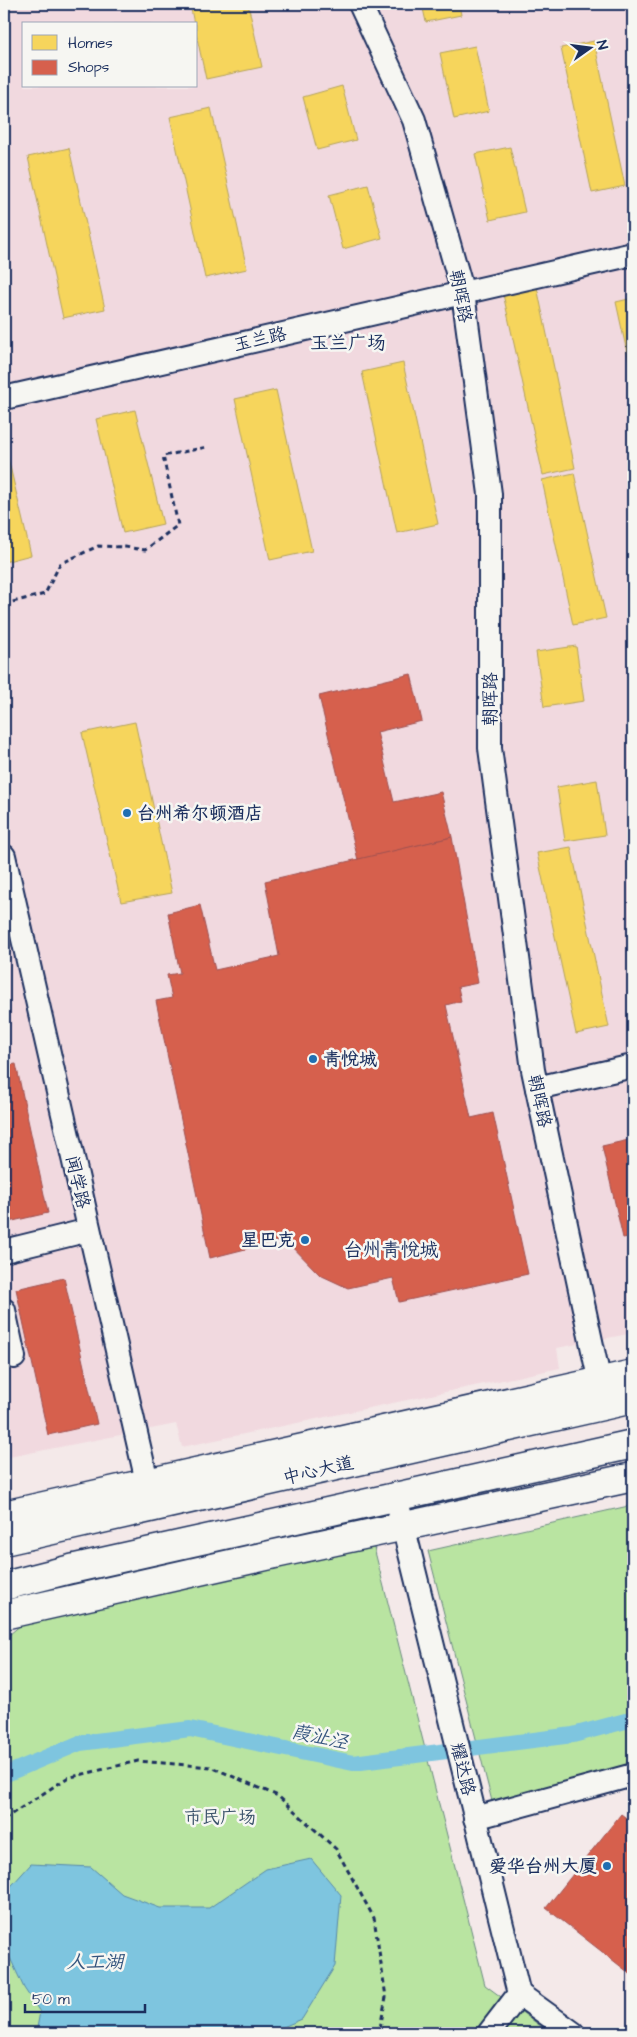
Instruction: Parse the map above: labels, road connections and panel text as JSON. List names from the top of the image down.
{
  "streets": {
    "street": [
      "朝晖路",
      "玉兰路",
      "闻学路",
      "耀达路"
    ]
  },
  "crossings": [
    ["朝晖路", "玉兰路"]
  ],
  "districts": ["玉兰广场", "台州青悦城"],
  "water": ["葭沚泾", "人工湖"],
  "parks": ["市民广场"],
  "places": [
    "台州希尔顿酒店",
    "青悦城",
    "星巴克",
    "爱华台州大厦"
  ],
  "legend": ["Homes", "Shops"],
  "scale_bar": "50 m",
  "north": "right"
}
